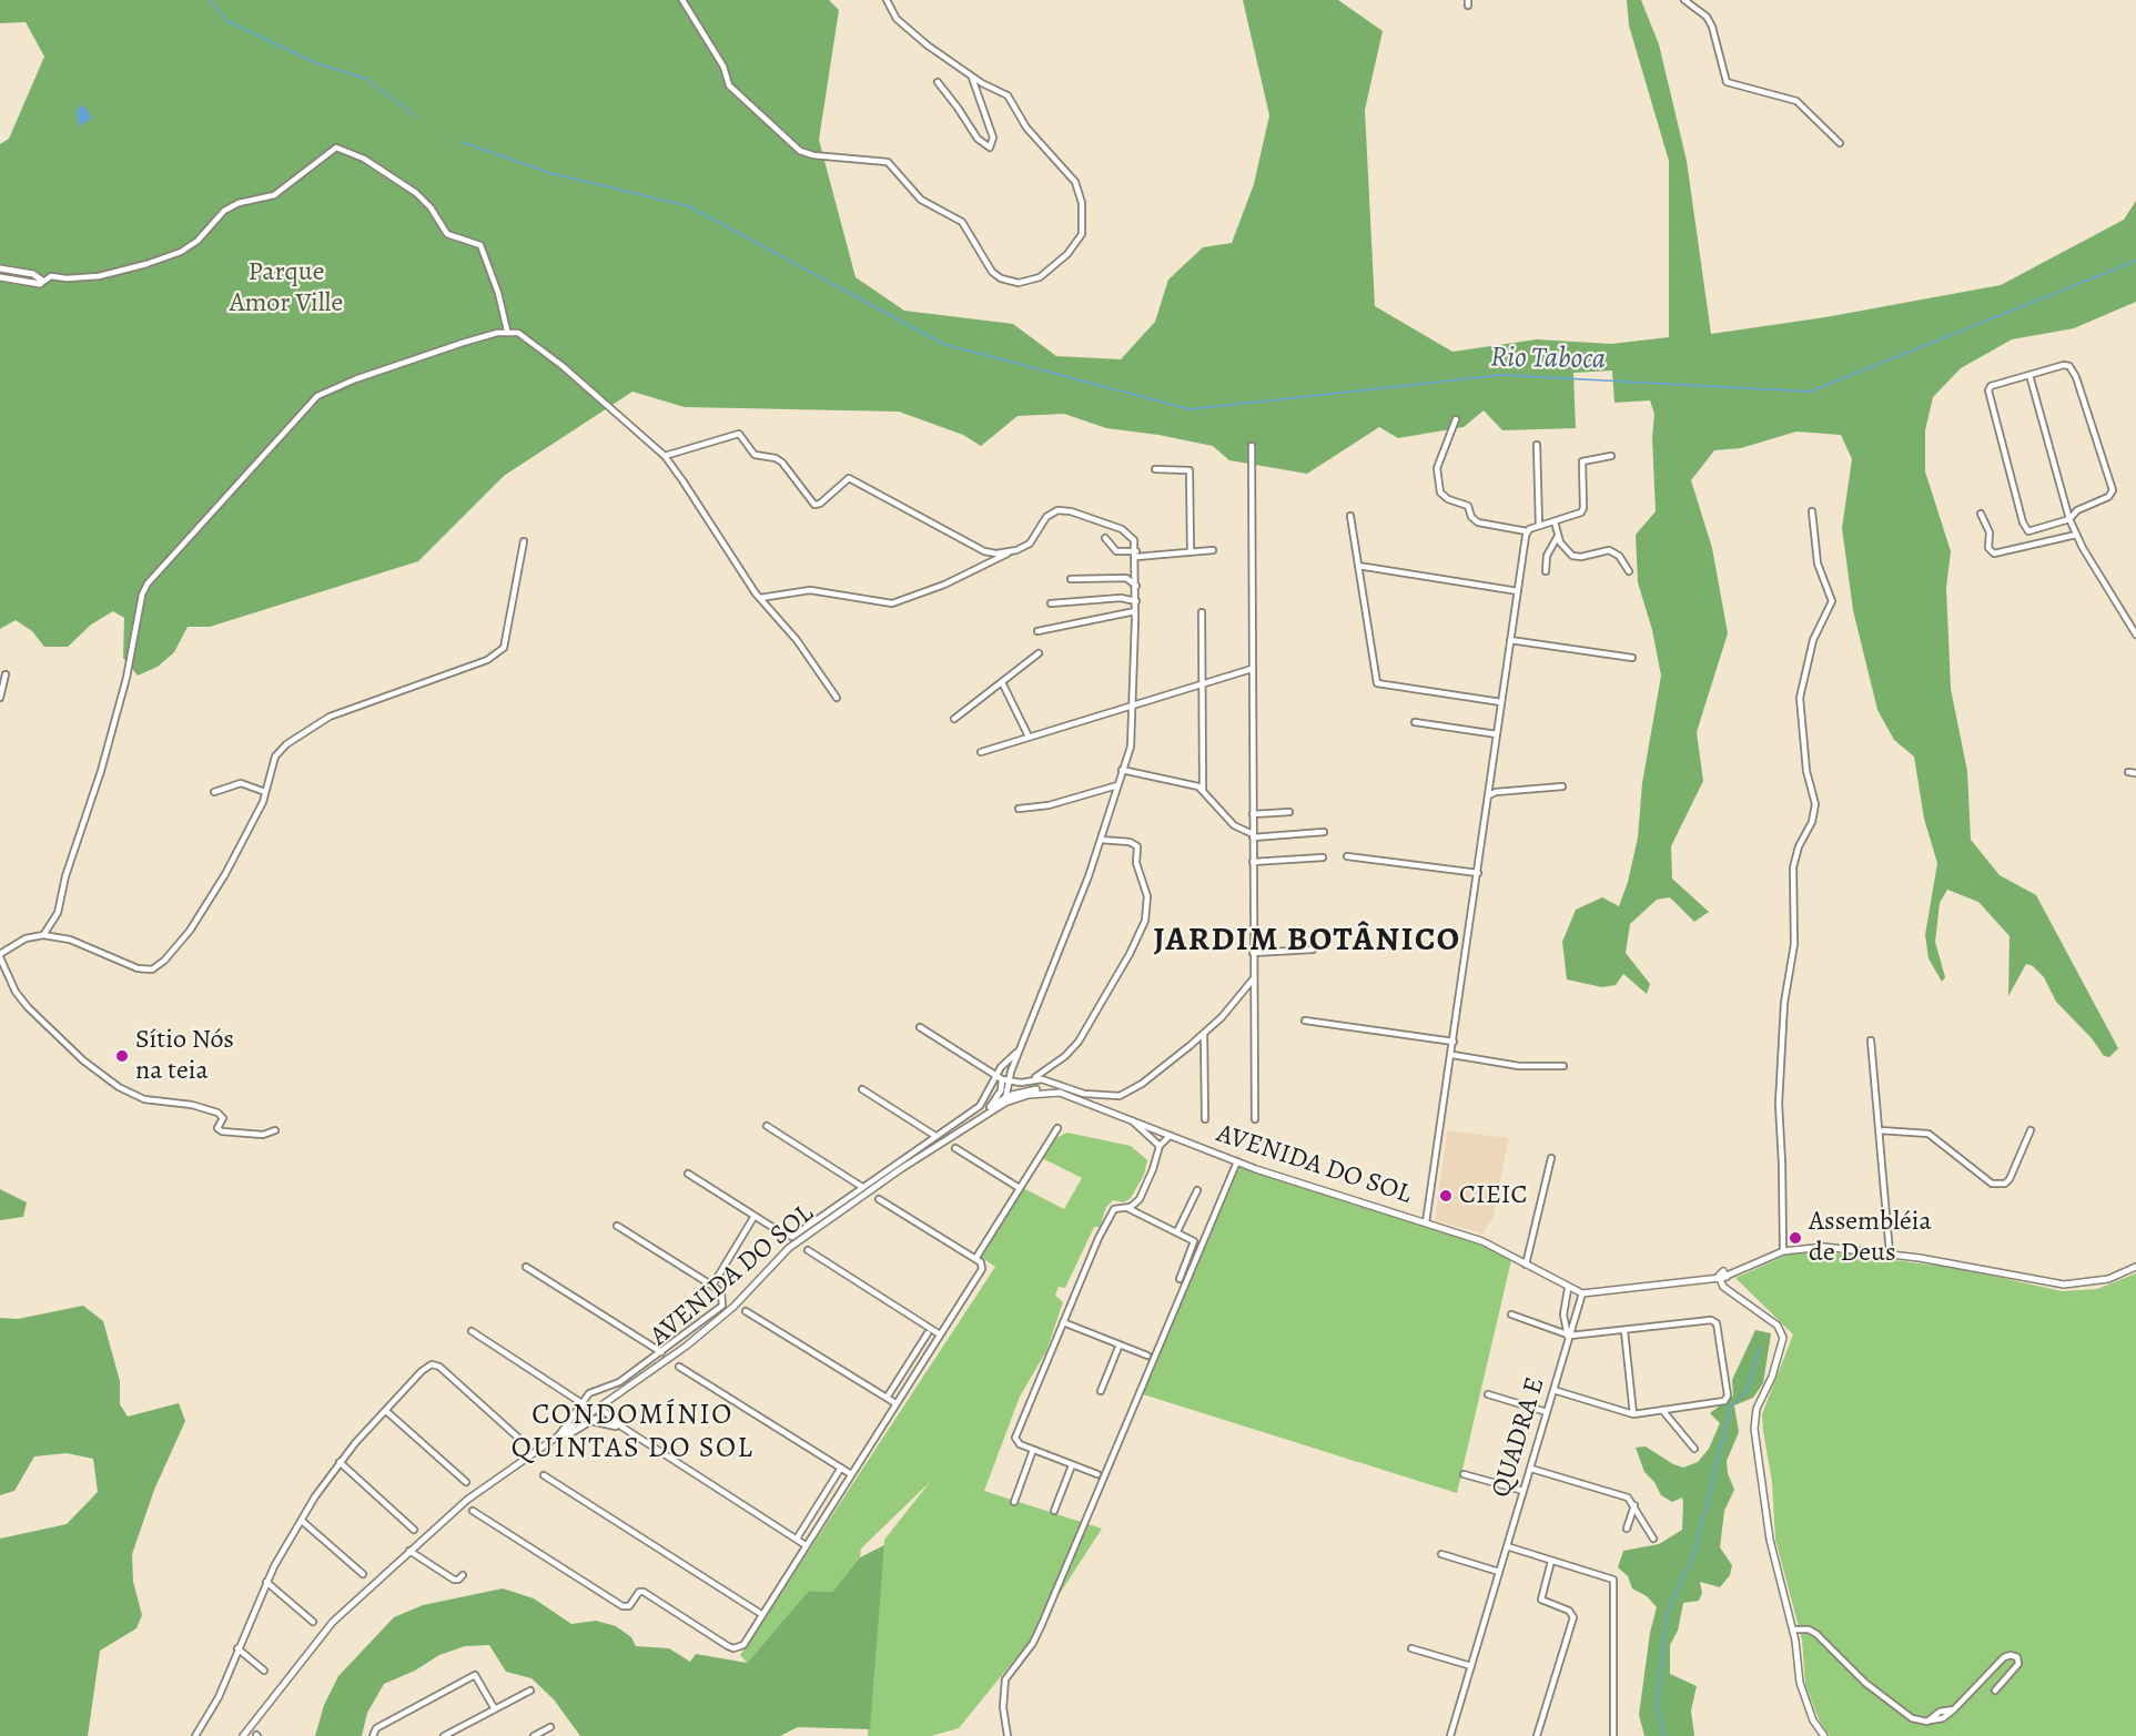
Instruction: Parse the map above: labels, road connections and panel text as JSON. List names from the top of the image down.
{
  "streets": {
    "street": ["AVENIDA DO SOL", "QUADRA E"]
  },
  "crossings": [
    ["AVENIDA DO SOL", "QUADRA E"]
  ],
  "districts": ["JARDIM BOTÂNICO", "CONDOMÍNIO QUINTAS DO SOL"],
  "water": ["Rio Taboca"],
  "parks": ["Parque Amor Ville"],
  "places": ["Sítio Nós na teia", "CIEIC", "Assembléia de Deus"]
}
